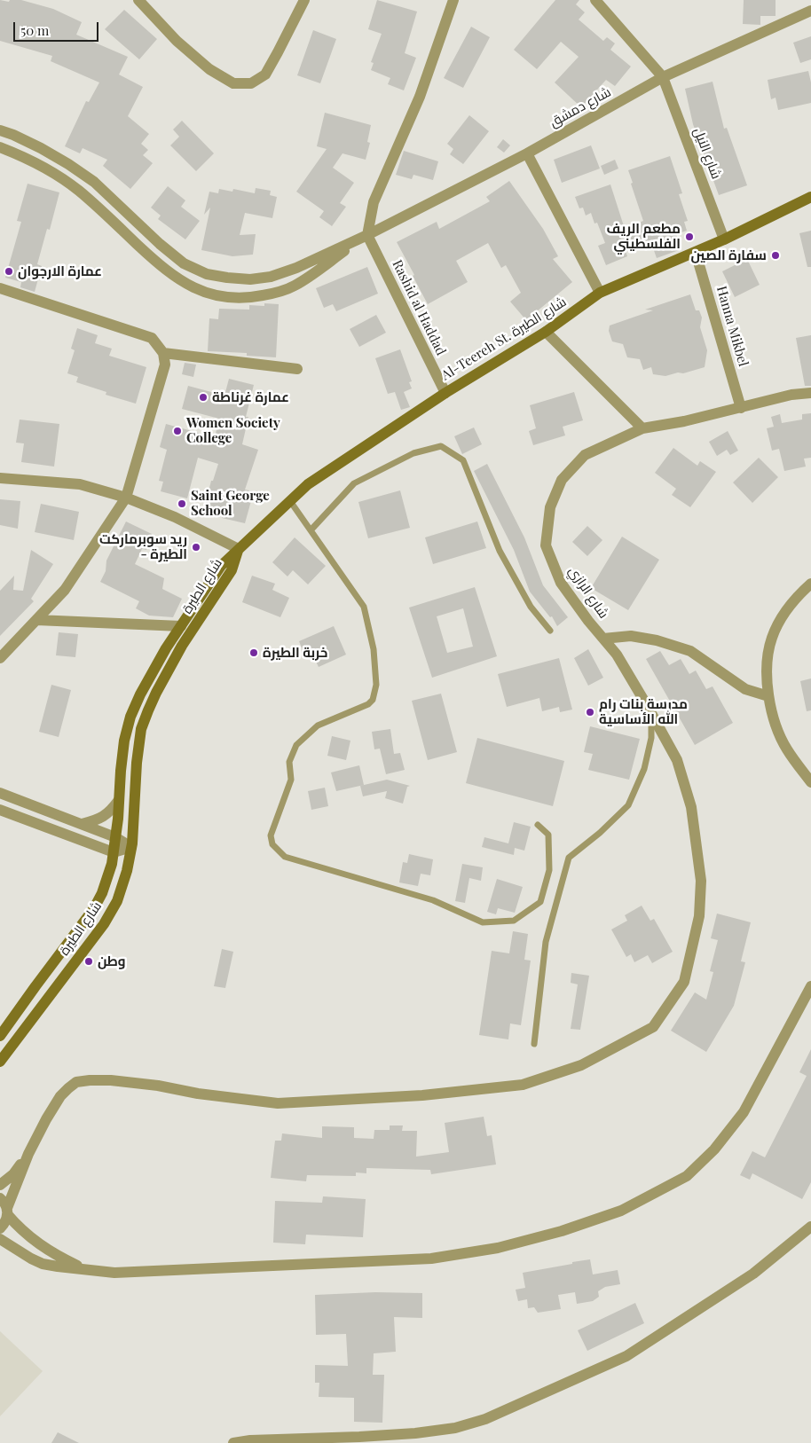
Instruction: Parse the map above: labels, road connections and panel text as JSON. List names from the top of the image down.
{
  "streets": {
    "main road": ["Al-Teereh St. شارع الطيرة", "شارع الطيرة"],
    "street": [
      "شارع دمشق",
      "شارع النيل",
      "Rashid al Haddad",
      "Hanna Mikbel",
      "شارع الرازي"
    ]
  },
  "crossings": [
    ["شارع دمشق", "شارع النيل"],
    ["شارع دمشق", "Rashid al Haddad"],
    ["شارع النيل", "Al-Teereh St. شارع الطيرة"],
    ["Rashid al Haddad", "Al-Teereh St. شارع الطيرة"],
    ["Hanna Mikbel", "Al-Teereh St. شارع الطيرة"],
    ["Hanna Mikbel", "شارع الرازي"],
    ["Al-Teereh St. شارع الطيرة", "شارع الطيرة"]
  ],
  "places": [
    "مطعم الريف الفلسطيني",
    "سفارة الصين",
    "عمارة الارجوان",
    "عمارة غرناطة",
    "Women Society College",
    "Saint George School",
    "ريد سوبرماركت - الطيرة",
    "خربة الطيرة",
    "مدرسة بنات رام الله الأساسية",
    "وطن"
  ],
  "scale_bar": "50 m"
}
